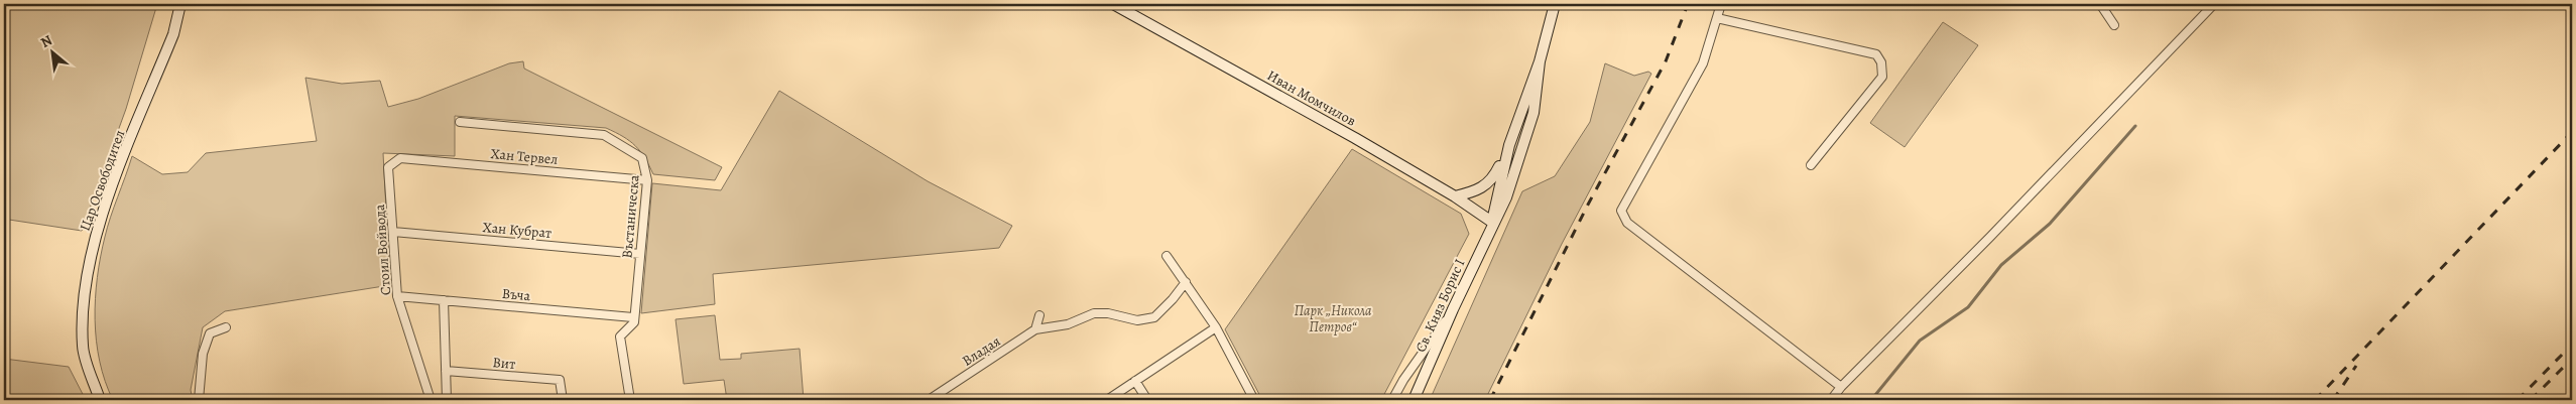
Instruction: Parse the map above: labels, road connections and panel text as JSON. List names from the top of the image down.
{
  "streets": {
    "street": [
      "Иван Момчилов",
      "Хан Тервел",
      "Цар Освободител",
      "Въстаническа",
      "Хан Кубрат",
      "Стоил Войвода",
      "Въча",
      "Св. Княз Борис I",
      "Владая",
      "Вит"
    ]
  },
  "crossings": [
    ["Иван Момчилов", "Св. Княз Борис I"],
    ["Хан Тервел", "Въстаническа"],
    ["Хан Тервел", "Стоил Войвода"],
    ["Въстаническа", "Хан Кубрат"],
    ["Въстаническа", "Въча"],
    ["Хан Кубрат", "Стоил Войвода"],
    ["Стоил Войвода", "Въча"]
  ],
  "parks": ["Парк „Никола Петров“"],
  "north": "top left"
}
